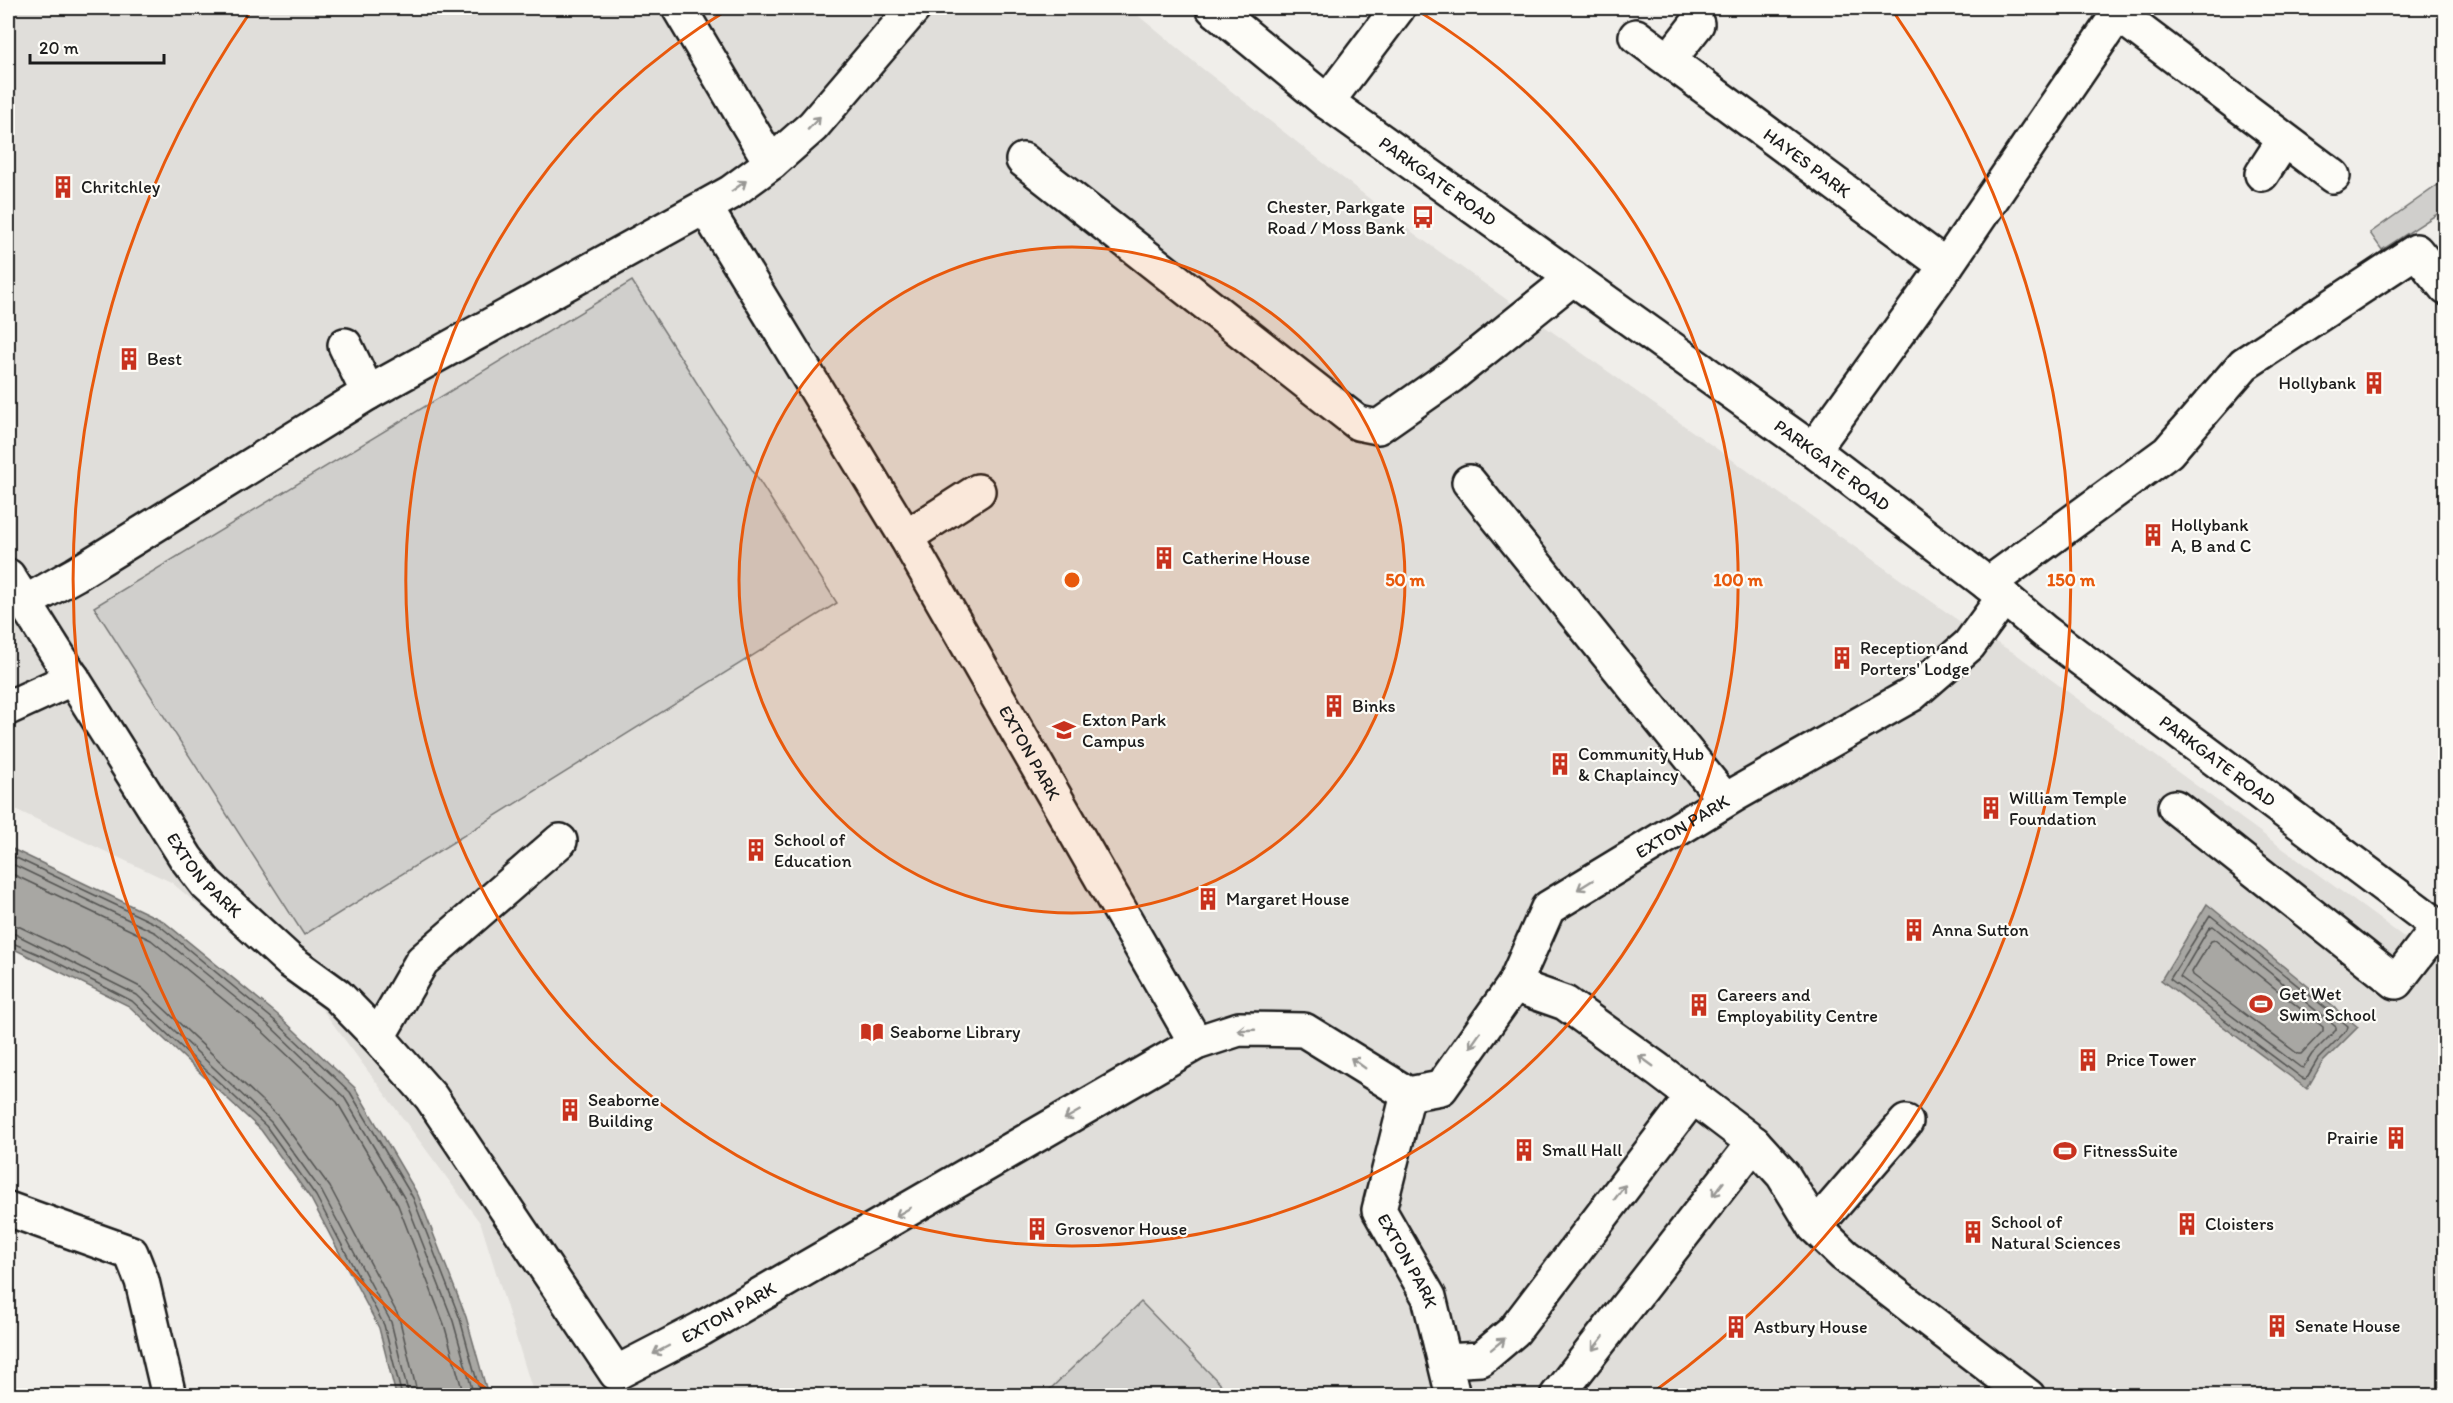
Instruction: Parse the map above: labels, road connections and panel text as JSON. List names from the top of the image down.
{
  "streets": {
    "street": ["HAYES PARK", "PARKGATE ROAD", "EXTON PARK"]
  },
  "crossings": [
    ["PARKGATE ROAD", "EXTON PARK"]
  ],
  "places": {
    "building": [
      "Chritchley",
      "Best",
      "Hollybank",
      "Hollybank A, B and C",
      "Catherine House",
      "Reception and Porters' Lodge",
      "Binks",
      "Community Hub & Chaplaincy",
      "William Temple Foundation",
      "School of Education",
      "Margaret House",
      "Anna Sutton",
      "Careers and Employability Centre",
      "Price Tower",
      "Seaborne Building",
      "Prairie",
      "Small Hall",
      "Cloisters",
      "Grosvenor House",
      "School of Natural Sciences",
      "Senate House",
      "Astbury House"
    ],
    "bus stop": ["Chester, Parkgate Road / Moss Bank"],
    "school or university": ["Exton Park Campus"],
    "sports": ["Get Wet Swim School", "FitnessSuite"],
    "library": ["Seaborne Library"]
  },
  "scale_bar": "20 m",
  "rings": ["50 m", "100 m", "150 m"]
}
